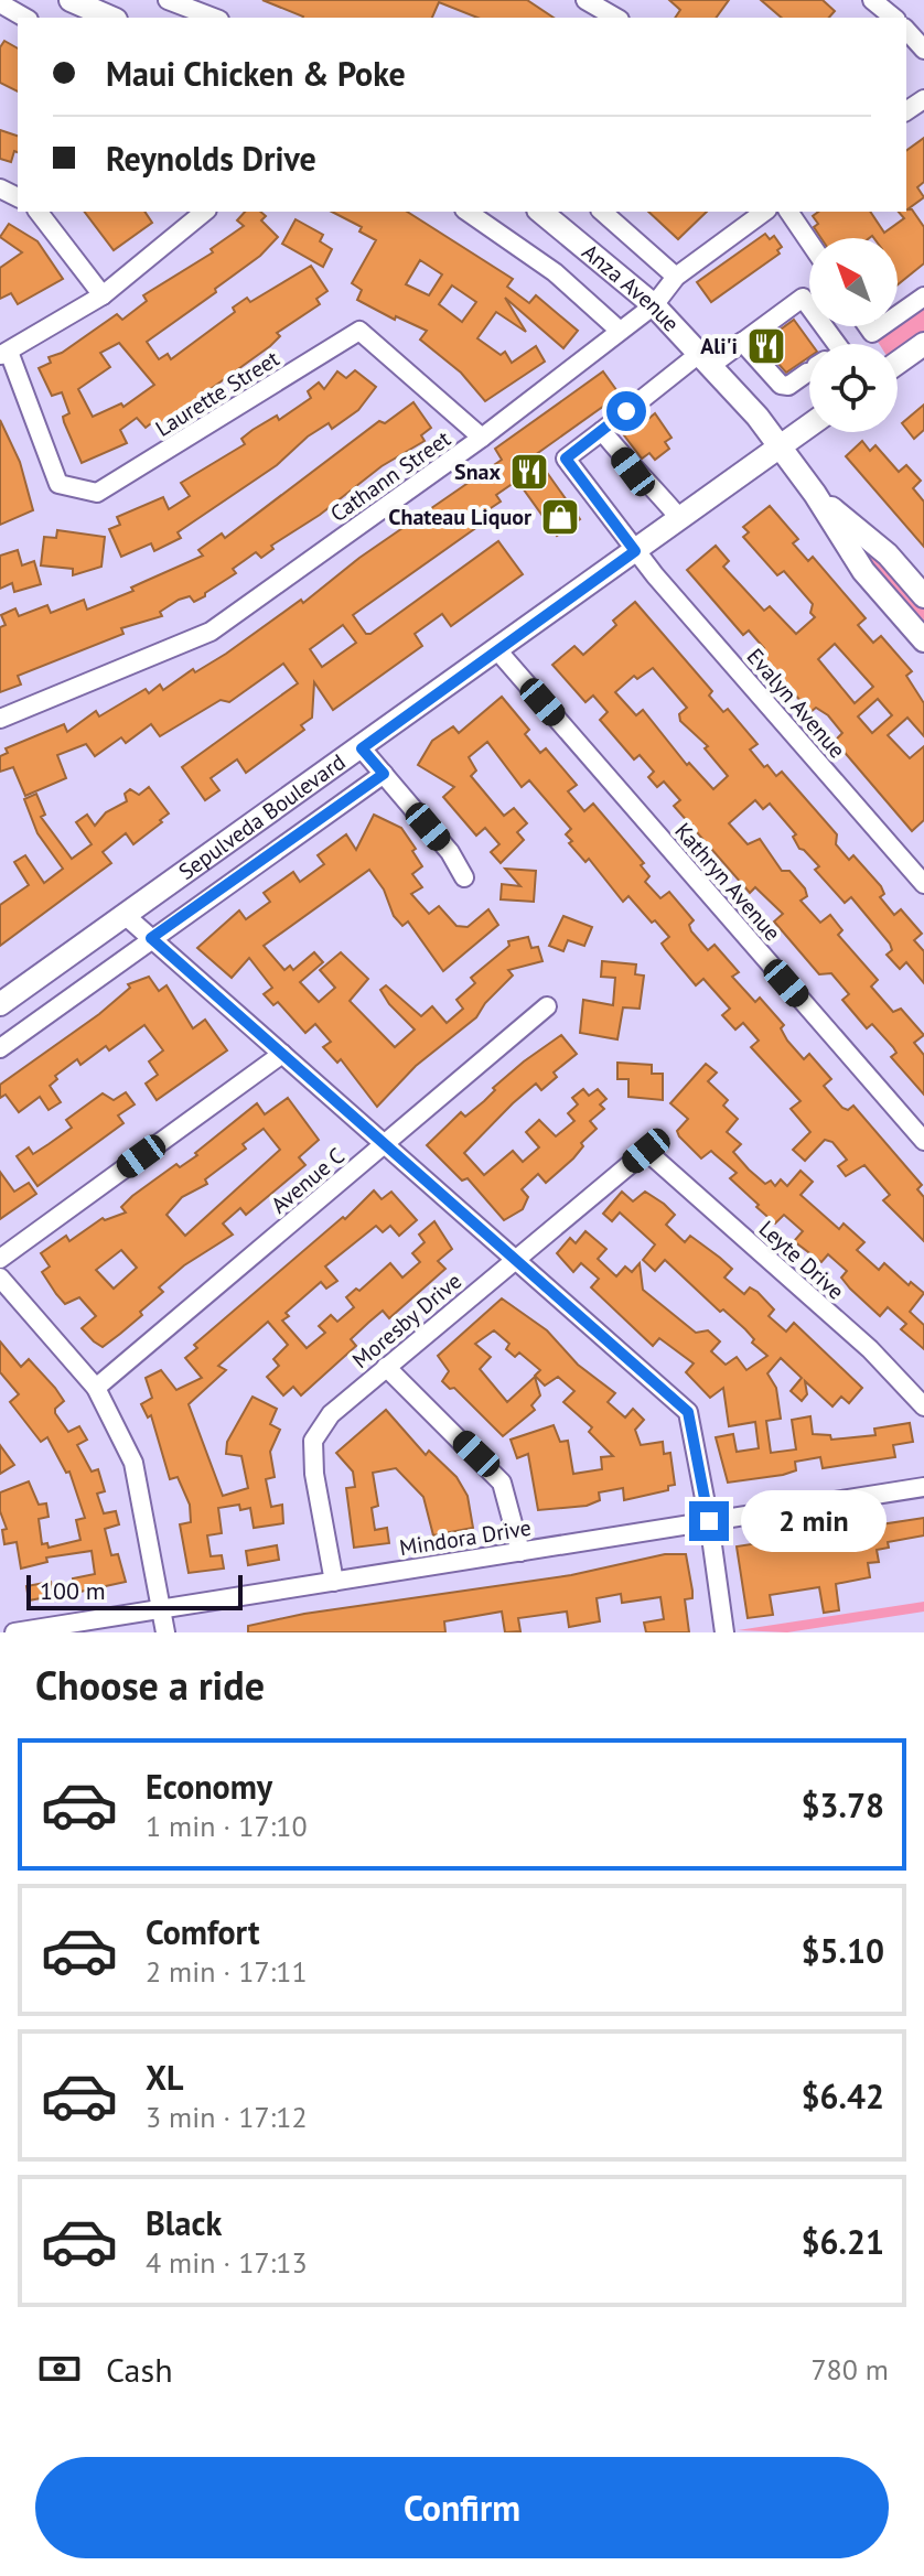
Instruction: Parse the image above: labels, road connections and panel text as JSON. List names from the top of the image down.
{
  "streets": {
    "main road": ["Anza Avenue", "Sepulveda Boulevard"],
    "street": [
      "Laurette Street",
      "Cathann Street",
      "Evalyn Avenue",
      "Kathryn Avenue",
      "Avenue C",
      "Leyte Drive",
      "Moresby Drive",
      "Mindora Drive"
    ]
  },
  "crossings": [
    ["Anza Avenue", "Cathann Street"],
    ["Anza Avenue", "Sepulveda Boulevard"],
    ["Laurette Street", "Cathann Street"],
    ["Evalyn Avenue", "Sepulveda Boulevard"],
    ["Sepulveda Boulevard", "Kathryn Avenue"],
    ["Leyte Drive", "Moresby Drive"],
    ["Moresby Drive", "Mindora Drive"]
  ],
  "places": {
    "restaurant": ["Ali'i", "Snax"],
    "shop": ["Chateau Liquor"]
  },
  "scale_bar": "100 m",
  "north": "top left",
  "page": {
    "banner": ["Maui Chicken & Poke", "Reynolds Drive"],
    "bubble": "2 min",
    "scale": "100 m",
    "heading": "Choose a ride",
    "list": [
      {
        "name": "Economy",
        "note": "1 min · 17:10",
        "value": "$3.78"
      },
      {
        "name": "Comfort",
        "note": "2 min · 17:11",
        "value": "$5.10"
      },
      {
        "name": "XL",
        "note": "3 min · 17:12",
        "value": "$6.42"
      },
      {
        "name": "Black",
        "note": "4 min · 17:13",
        "value": "$6.21"
      }
    ],
    "pay": ["Cash", "780 m"],
    "buttons": "Confirm"
  }
}
